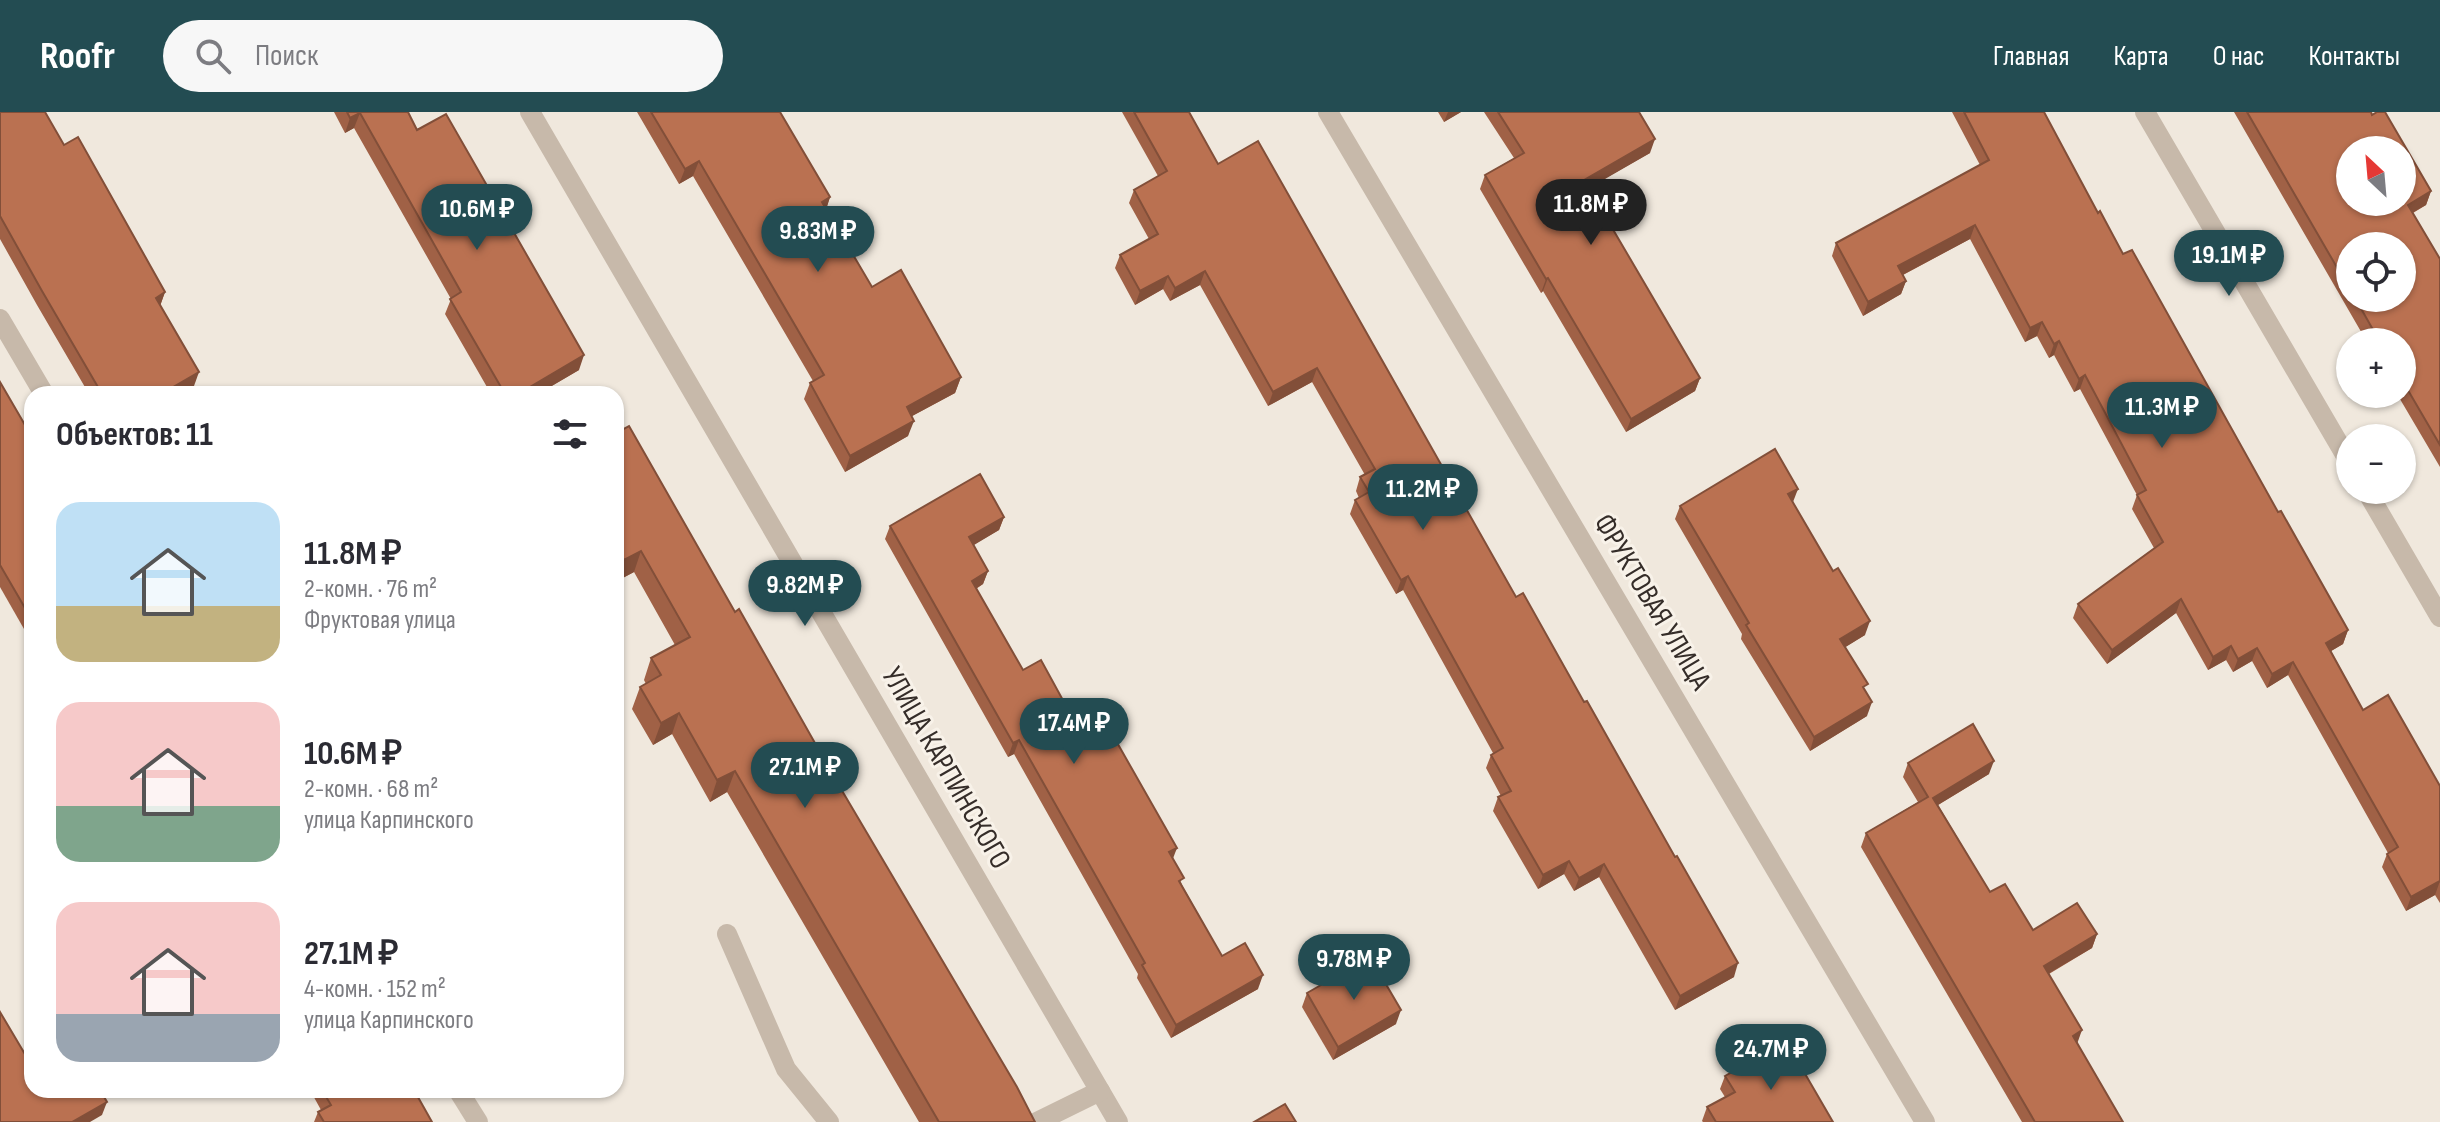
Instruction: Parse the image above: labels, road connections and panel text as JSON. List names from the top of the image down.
{
  "streets": {
    "street": ["ФРУКТОВАЯ УЛИЦА", "УЛИЦА КАРПИНСКОГО"]
  },
  "north": "top left",
  "page": {
    "header": "Roofr",
    "search": "Поиск",
    "nav": [
      "Главная",
      "Карта",
      "О нас",
      "Контакты"
    ],
    "map_buttons": ["+", "−"],
    "price": [
      "11.8M ₽",
      "10.6M ₽",
      "9.83M ₽",
      "19.1M ₽",
      "11.3M ₽",
      "11.2M ₽",
      "9.82M ₽",
      "17.4M ₽",
      "27.1M ₽",
      "9.78M ₽",
      "24.7M ₽"
    ],
    "heading": "Объектов: 11",
    "list": [
      {
        "name": "11.8M ₽",
        "note": "2-комн. · 76 m² · Фруктовая улица"
      },
      {
        "name": "10.6M ₽",
        "note": "2-комн. · 68 m² · улица Карпинского"
      },
      {
        "name": "27.1M ₽",
        "note": "4-комн. · 152 m² · улица Карпинского"
      }
    ]
  }
}
